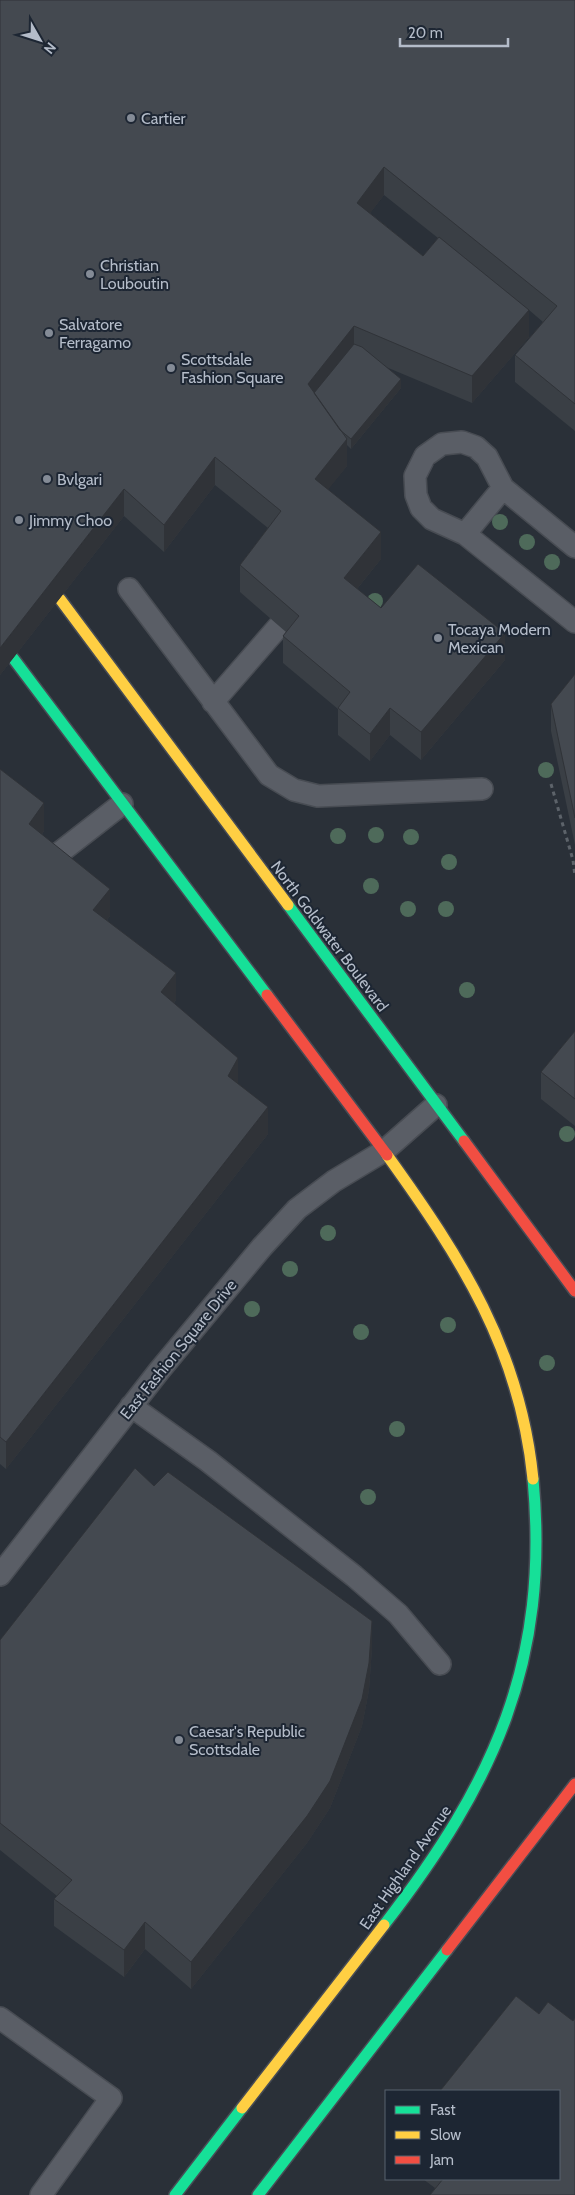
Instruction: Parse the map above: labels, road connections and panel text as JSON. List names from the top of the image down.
{
  "streets": {
    "main road": ["North Goldwater Boulevard", "East Highland Avenue"],
    "lane": ["East Fashion Square Drive"]
  },
  "crossings": [
    ["North Goldwater Boulevard", "East Fashion Square Drive"],
    ["East Fashion Square Drive", "East Highland Avenue"]
  ],
  "places": [
    "Cartier",
    "Christian Louboutin",
    "Salvatore Ferragamo",
    "Scottsdale Fashion Square",
    "Bvlgari",
    "Jimmy Choo",
    "Tocaya Modern Mexican",
    "Caesar's Republic Scottsdale"
  ],
  "legend": ["Fast", "Slow", "Jam"],
  "scale_bar": "20 m",
  "north": "bottom right"
}
